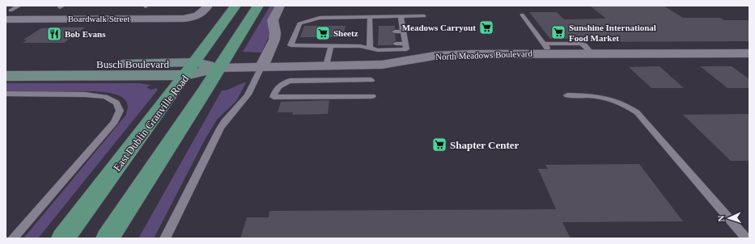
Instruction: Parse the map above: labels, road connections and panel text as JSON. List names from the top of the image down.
{
  "streets": {
    "main road": ["Busch Boulevard", "East Dublin Granville Road"],
    "street": ["Boardwalk Street", "North Meadows Boulevard"]
  },
  "crossings": [
    ["North Meadows Boulevard", "Busch Boulevard"],
    ["Busch Boulevard", "East Dublin Granville Road"]
  ],
  "places": {
    "supermarket": [
      "Meadows Carryout",
      "Sunshine International Food Market",
      "Sheetz",
      "Shapter Center"
    ],
    "restaurant": ["Bob Evans"]
  },
  "north": "left"
}
